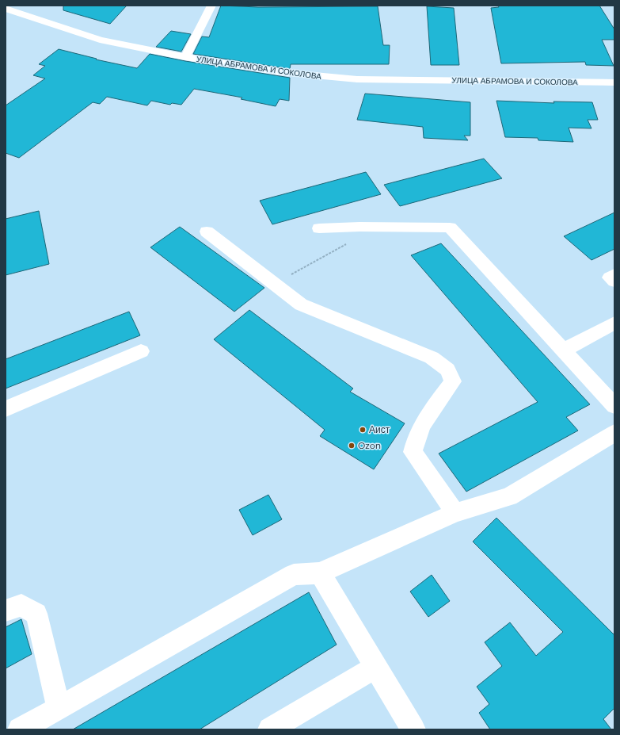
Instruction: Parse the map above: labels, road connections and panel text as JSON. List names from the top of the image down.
{
  "streets": {
    "street": ["УЛИЦА АБРАМОВА И СОКОЛОВА"]
  },
  "places": ["Аист", "Ozon"]
}
